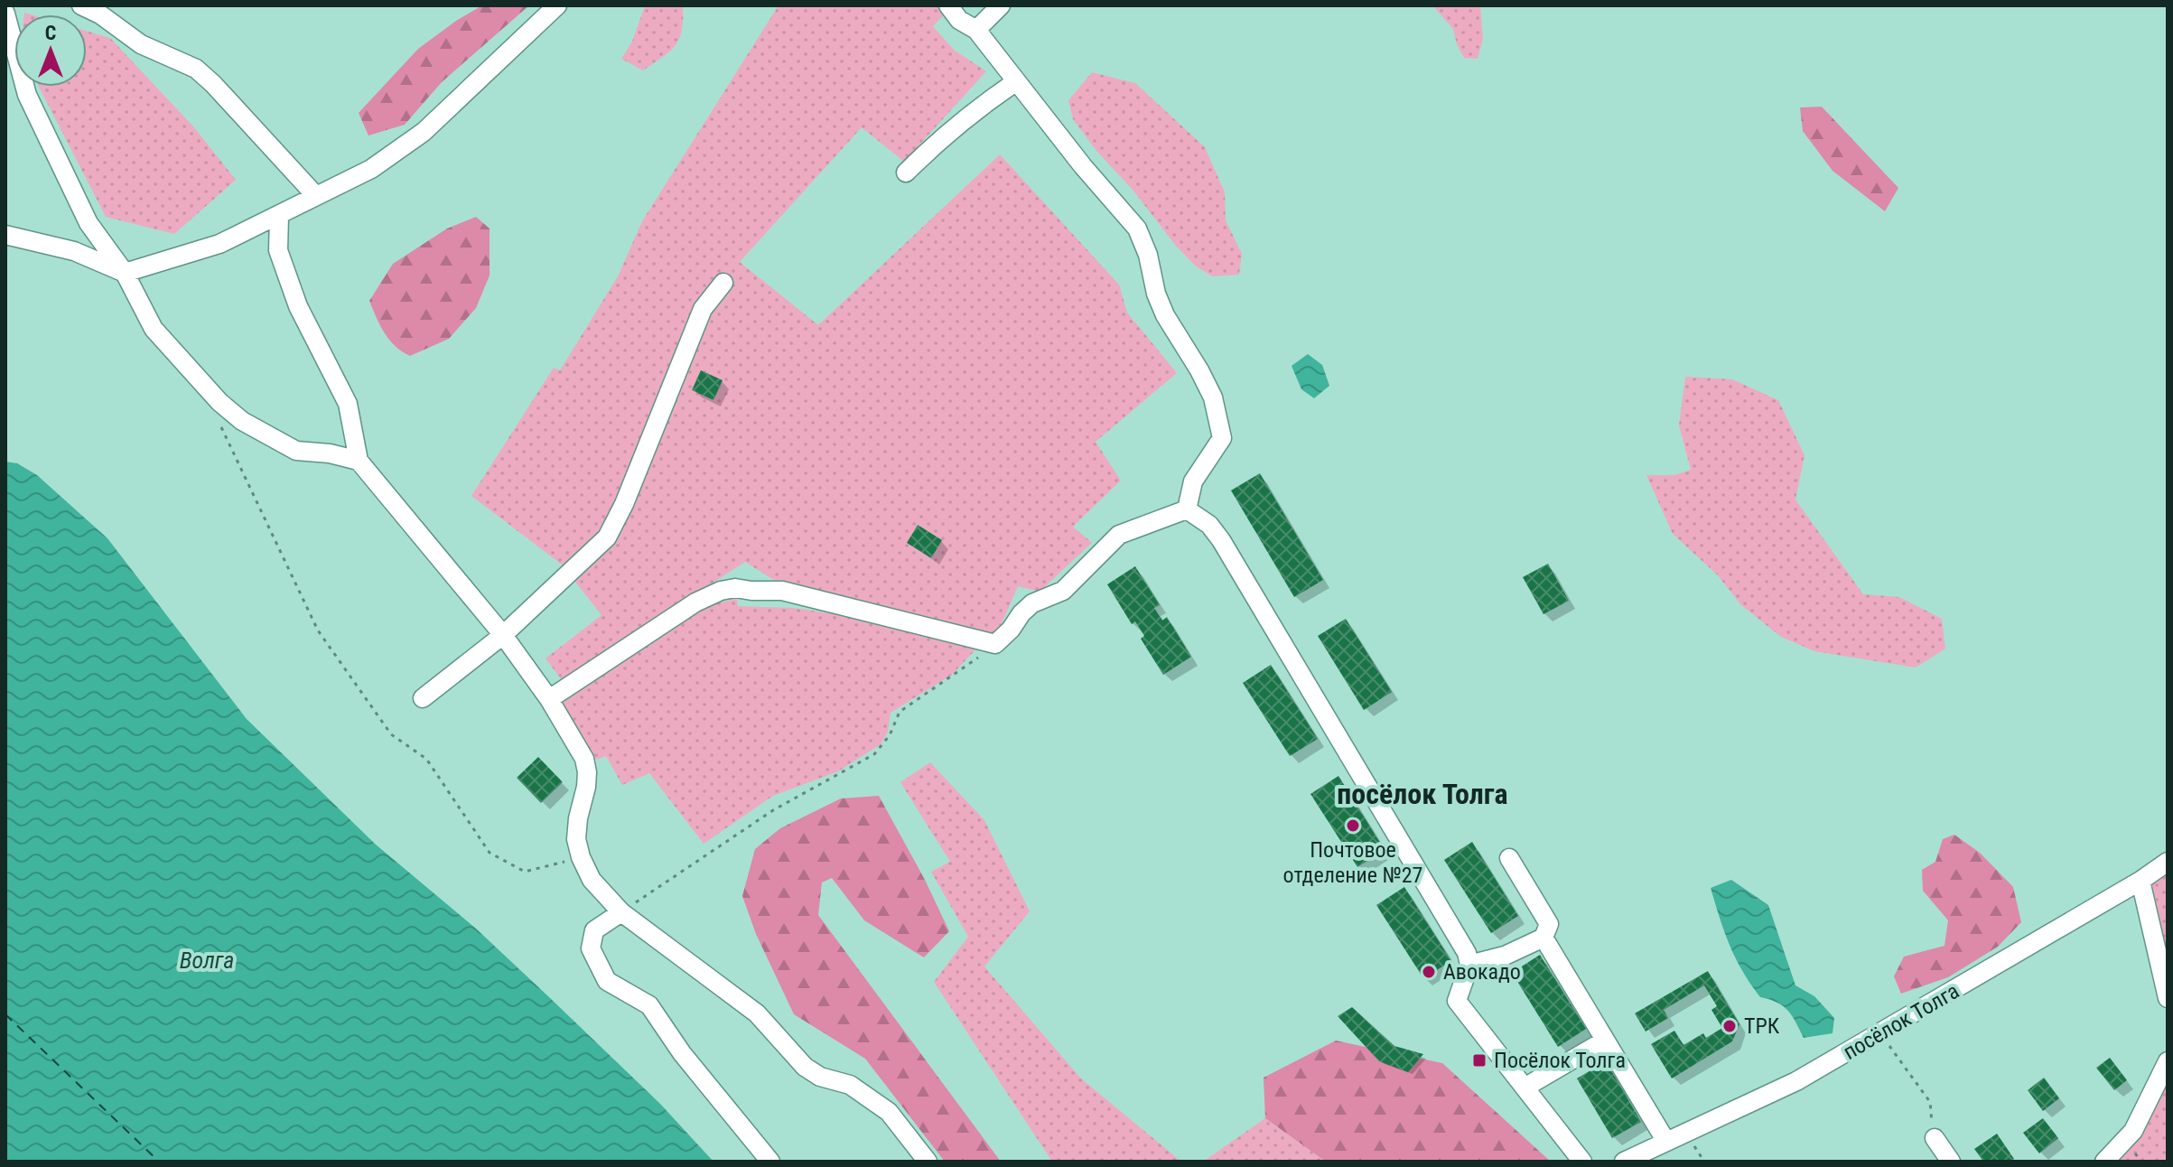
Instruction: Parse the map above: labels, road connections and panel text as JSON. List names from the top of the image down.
{
  "streets": {
    "street": ["посёлок Толга"]
  },
  "districts": ["посёлок Толга"],
  "water": ["Волга"],
  "places": {
    "other": ["Почтовое отделение №27", "Авокадо", "ТРК"],
    "transit": ["Посёлок Толга"]
  },
  "north": "top"
}
